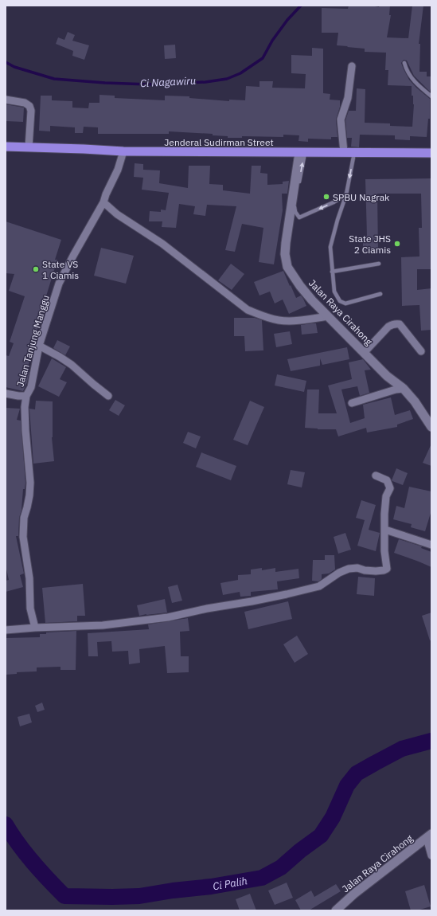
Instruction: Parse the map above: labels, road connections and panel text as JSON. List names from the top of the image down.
{
  "streets": {
    "highway": ["Jenderal Sudirman Street"],
    "street": ["Jalan Raya Cirahong", "Jalan Tanjung Manggu"]
  },
  "crossings": [
    ["Jenderal Sudirman Street", "Jalan Raya Cirahong"],
    ["Jenderal Sudirman Street", "Jalan Tanjung Manggu"]
  ],
  "water": ["Ci Nagawiru", "Ci Palih"],
  "places": ["SPBU Nagrak", "State JHS 2 Ciamis", "State VS 1 Ciamis"]
}
